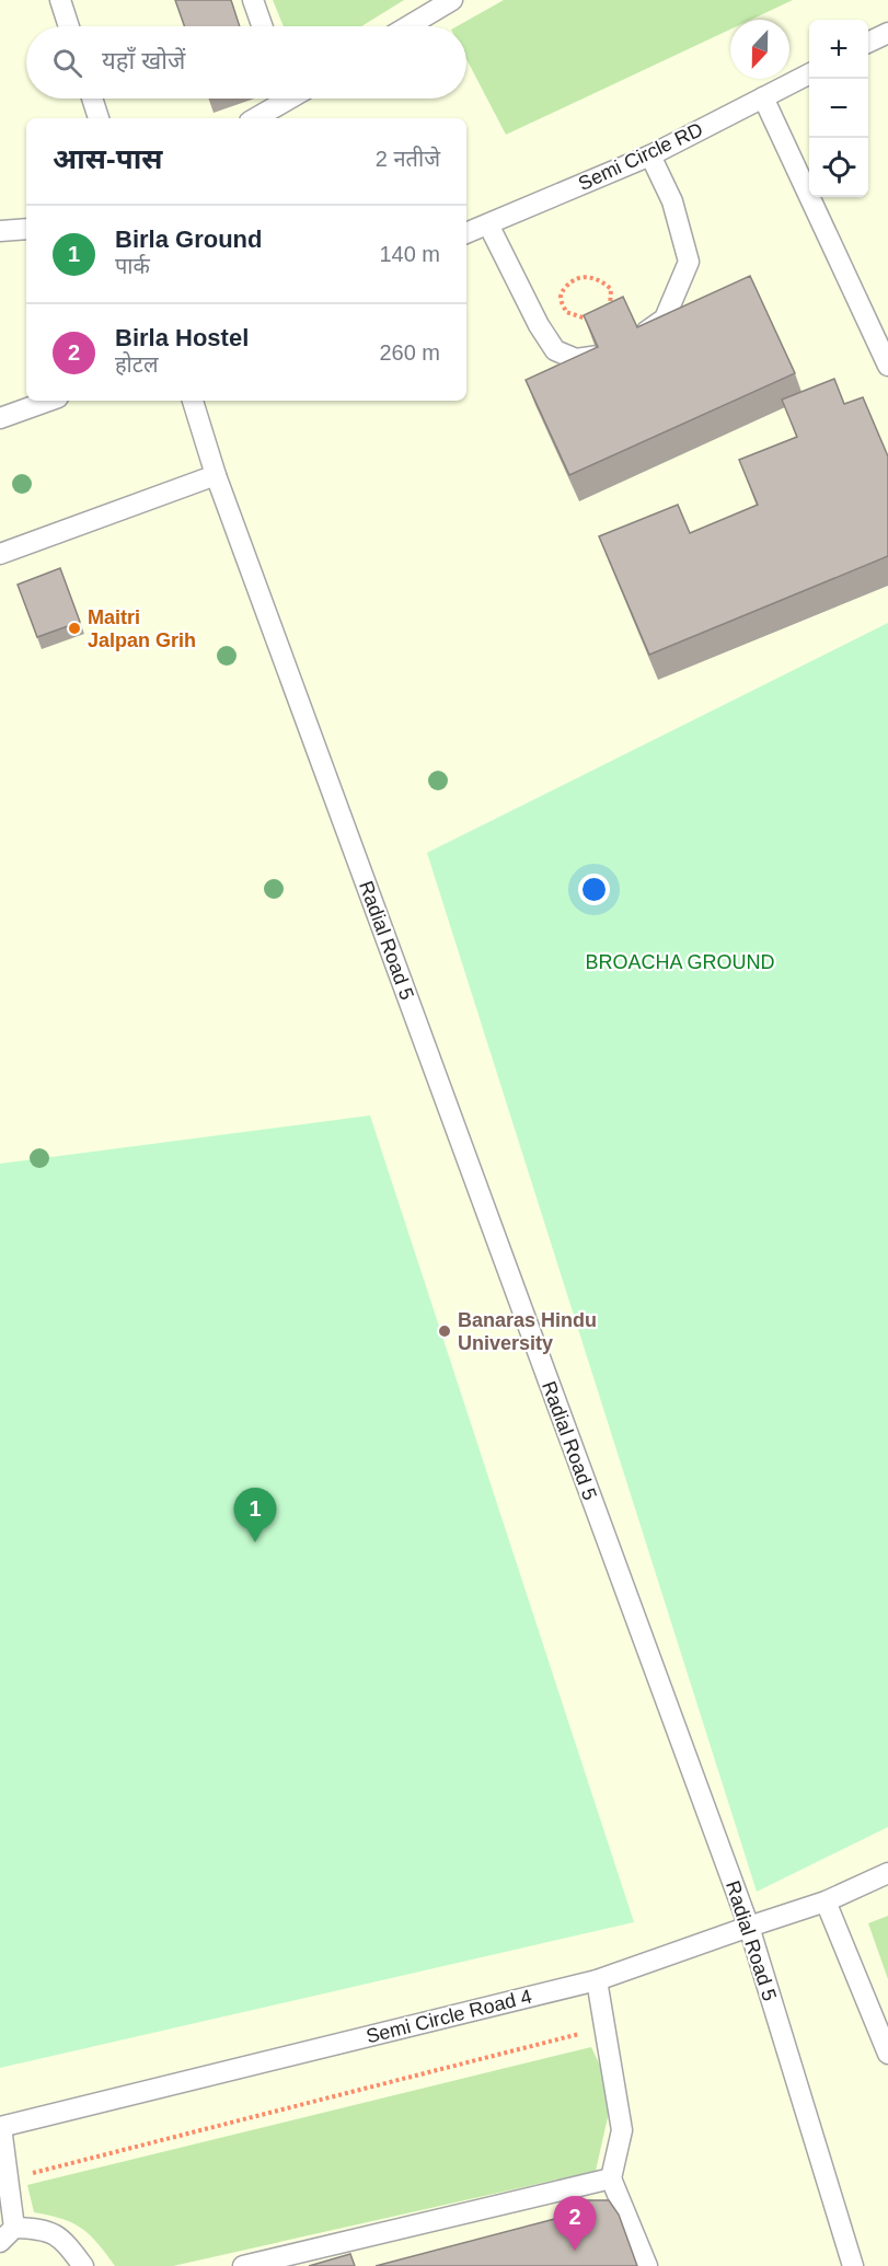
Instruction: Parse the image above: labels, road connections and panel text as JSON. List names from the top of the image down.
{
  "streets": {
    "lane": ["Semi Circle RD", "Radial Road 5", "Semi Circle Road 4"]
  },
  "crossings": [
    ["Radial Road 5", "Semi Circle Road 4"]
  ],
  "parks": ["BROACHA GROUND"],
  "places": ["Maitri Jalpan Grih", "Banaras Hindu University"],
  "north": "bottom",
  "page": {
    "map_buttons": ["+", "−"],
    "search": "यहाँ खोजें",
    "heading": ["आस-पास", "2 नतीजे"],
    "list": [
      {
        "mark": "1",
        "name": "Birla Ground",
        "note": "पार्क",
        "value": "140 m"
      },
      {
        "mark": "2",
        "name": "Birla Hostel",
        "note": "होटल",
        "value": "260 m"
      }
    ],
    "pins": ["1", "2"]
  }
}
